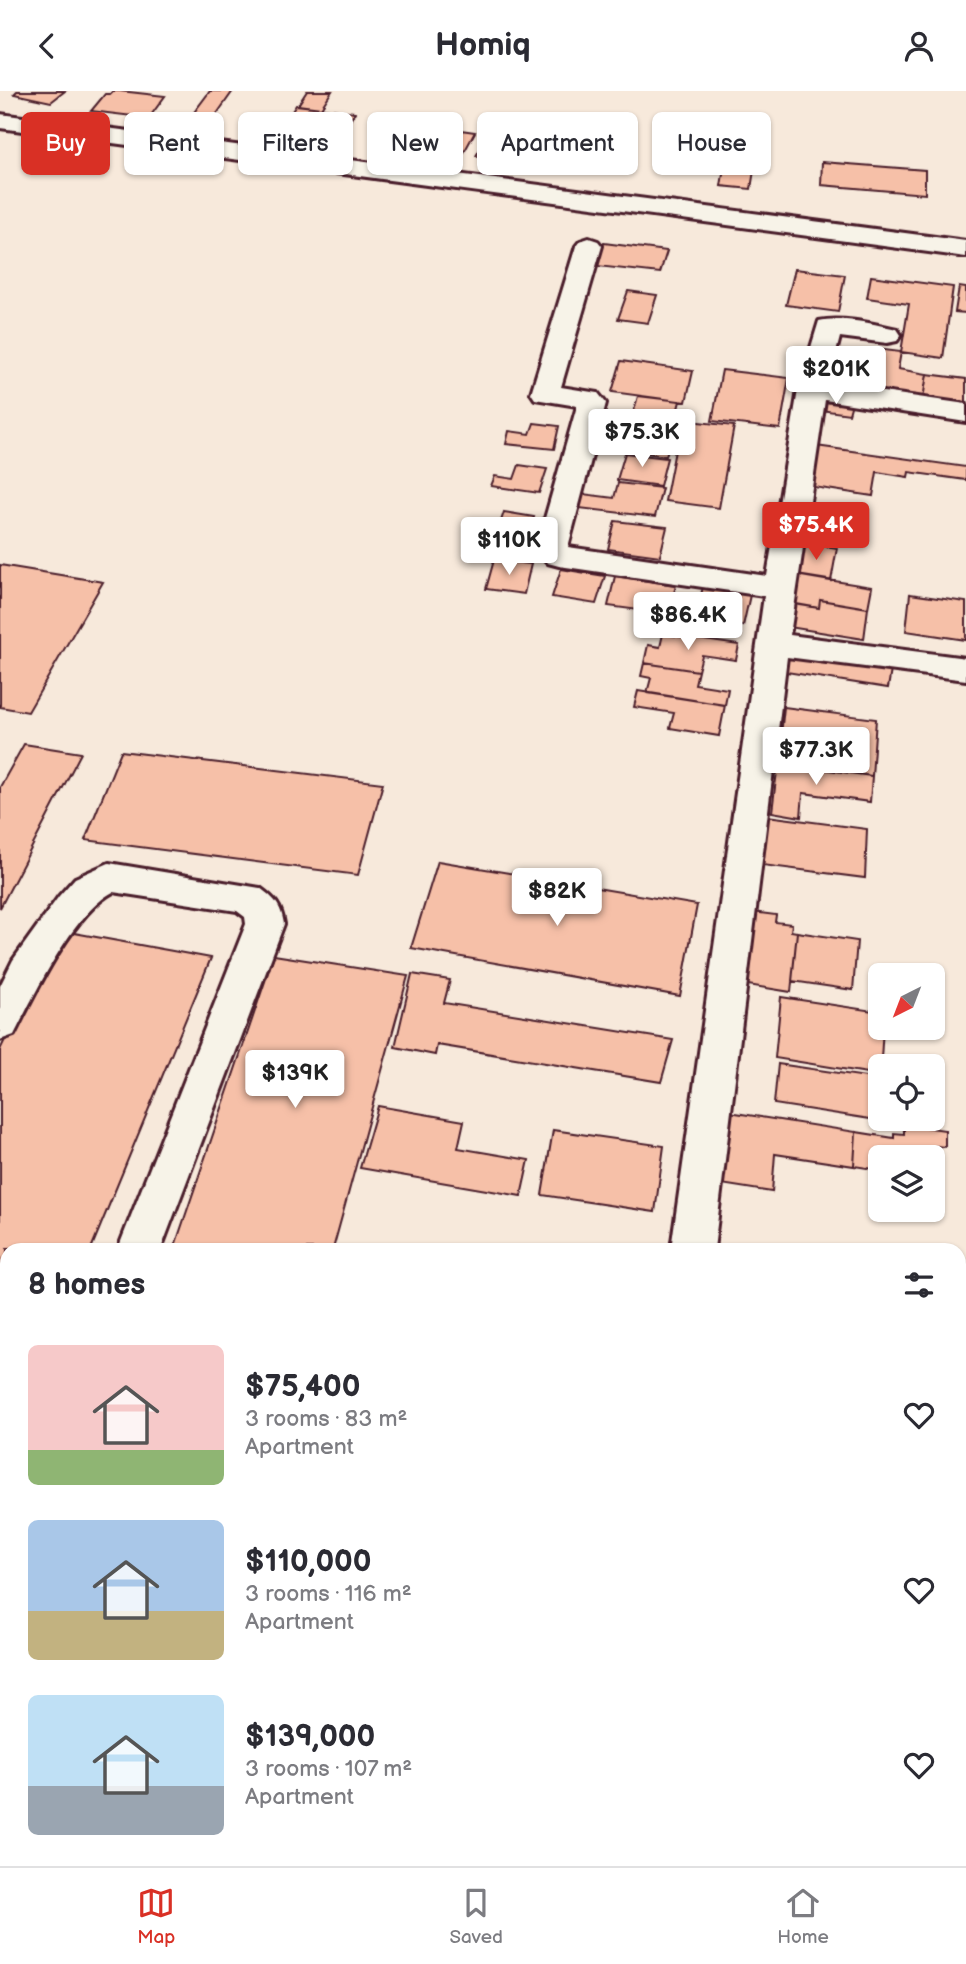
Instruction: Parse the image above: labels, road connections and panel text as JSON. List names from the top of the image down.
{
  "north": "bottom left",
  "page": {
    "header": "Homiq",
    "chip": [
      "Buy",
      "Rent",
      "Filters",
      "New",
      "Apartment",
      "House"
    ],
    "price": [
      "$201K",
      "$75.3K",
      "$75.4K",
      "$110K",
      "$86.4K",
      "$77.3K",
      "$82K",
      "$139K"
    ],
    "heading": "8 homes",
    "list": [
      {
        "name": "$75,400",
        "note": "3 rooms · 83 m² · Apartment"
      },
      {
        "name": "$110,000",
        "note": "3 rooms · 116 m² · Apartment"
      },
      {
        "name": "$139,000",
        "note": "3 rooms · 107 m² · Apartment"
      }
    ],
    "tabs": ["Map", "Saved", "Home"]
  }
}
